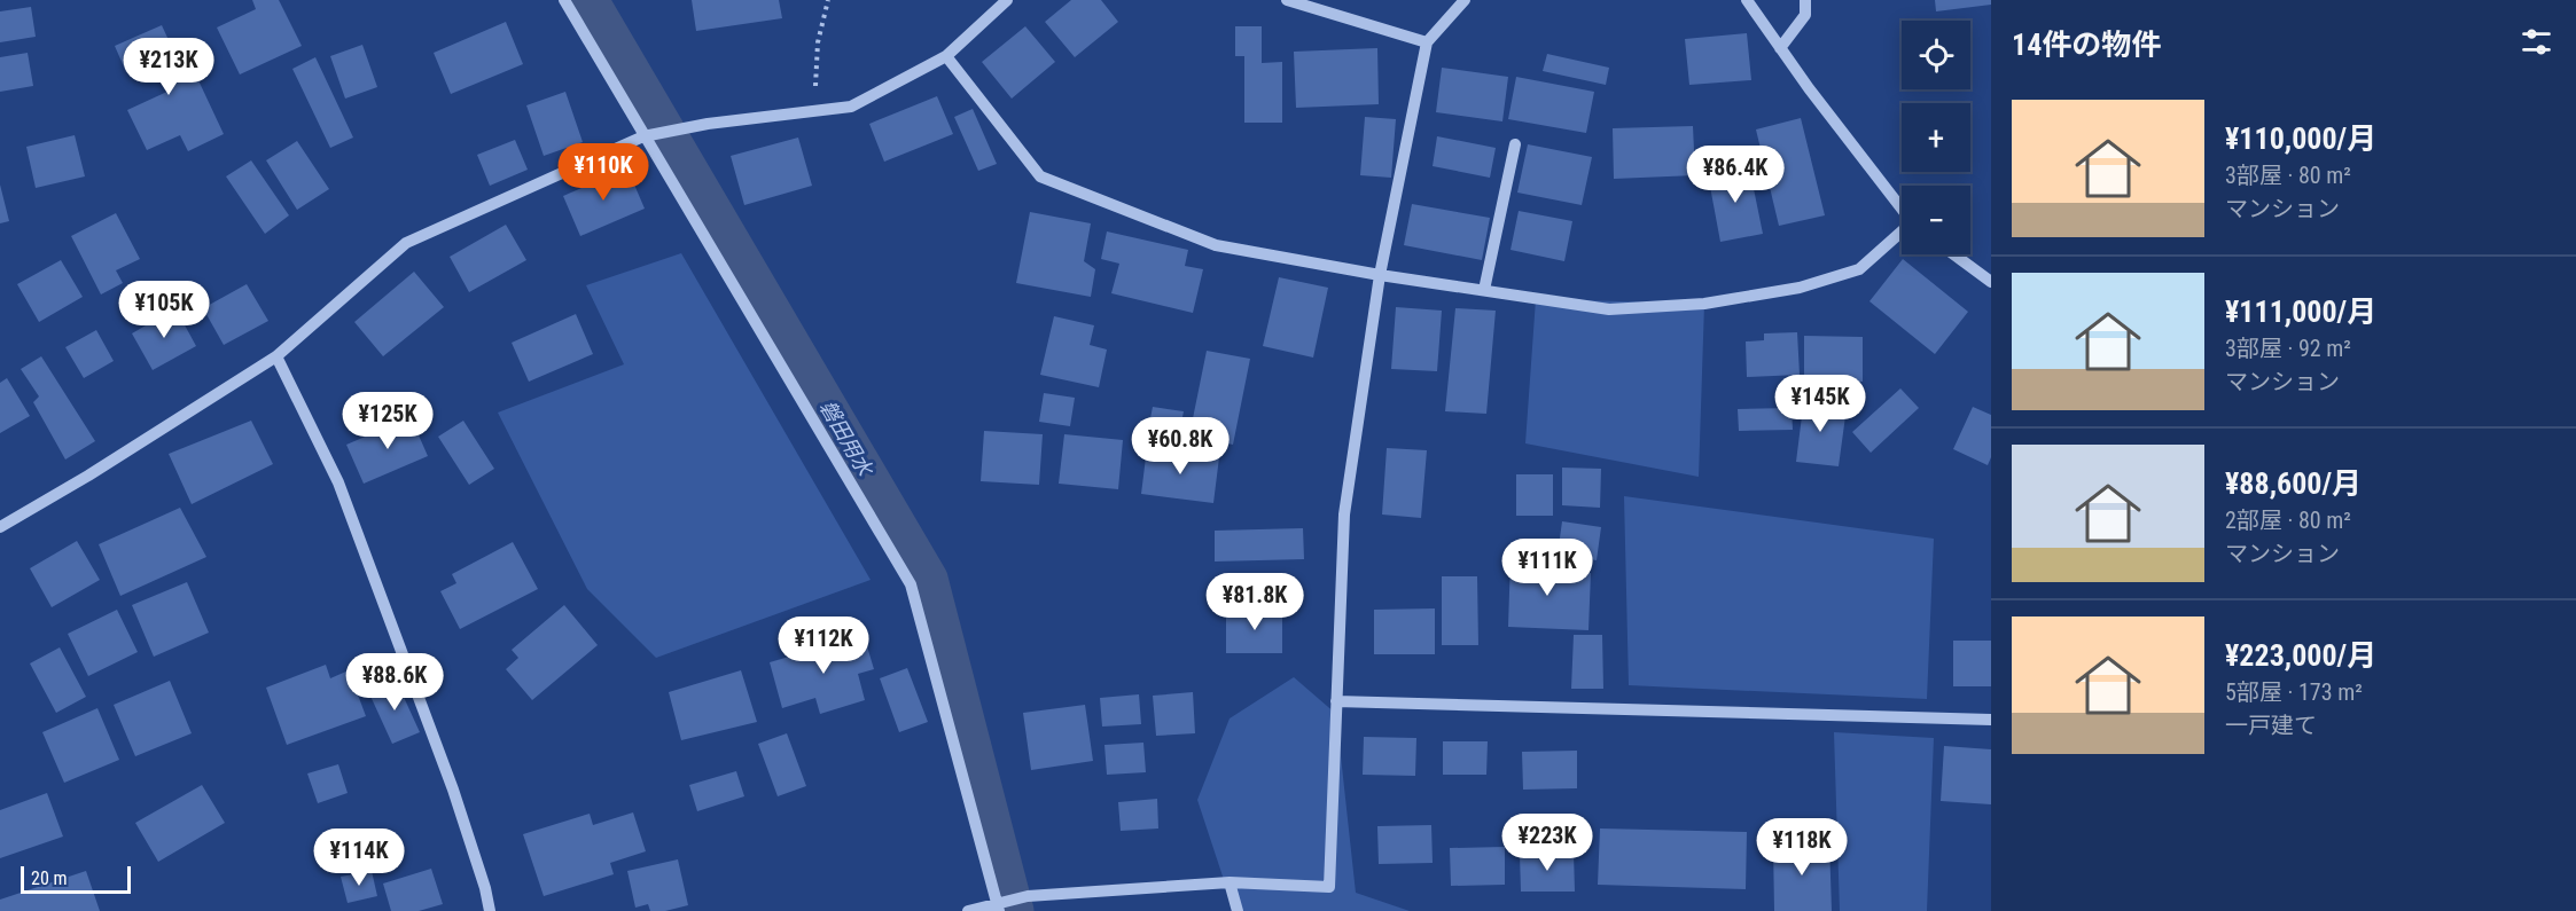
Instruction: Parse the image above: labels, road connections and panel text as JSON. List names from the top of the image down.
{
  "water": ["磐田用水"],
  "scale_bar": "20 m",
  "page": {
    "heading": "14件の物件",
    "map_buttons": ["+", "−"],
    "price": [
      "¥213K",
      "¥110K",
      "¥86.4K",
      "¥105K",
      "¥145K",
      "¥125K",
      "¥60.8K",
      "¥111K",
      "¥81.8K",
      "¥112K",
      "¥88.6K",
      "¥223K",
      "¥118K",
      "¥114K"
    ],
    "list": [
      {
        "name": "¥110,000/月",
        "note": "3部屋 · 80 m² · マンション"
      },
      {
        "name": "¥111,000/月",
        "note": "3部屋 · 92 m² · マンション"
      },
      {
        "name": "¥88,600/月",
        "note": "2部屋 · 80 m² · マンション"
      },
      {
        "name": "¥223,000/月",
        "note": "5部屋 · 173 m² · 一戸建て"
      }
    ],
    "scale": "20 m"
  }
}
